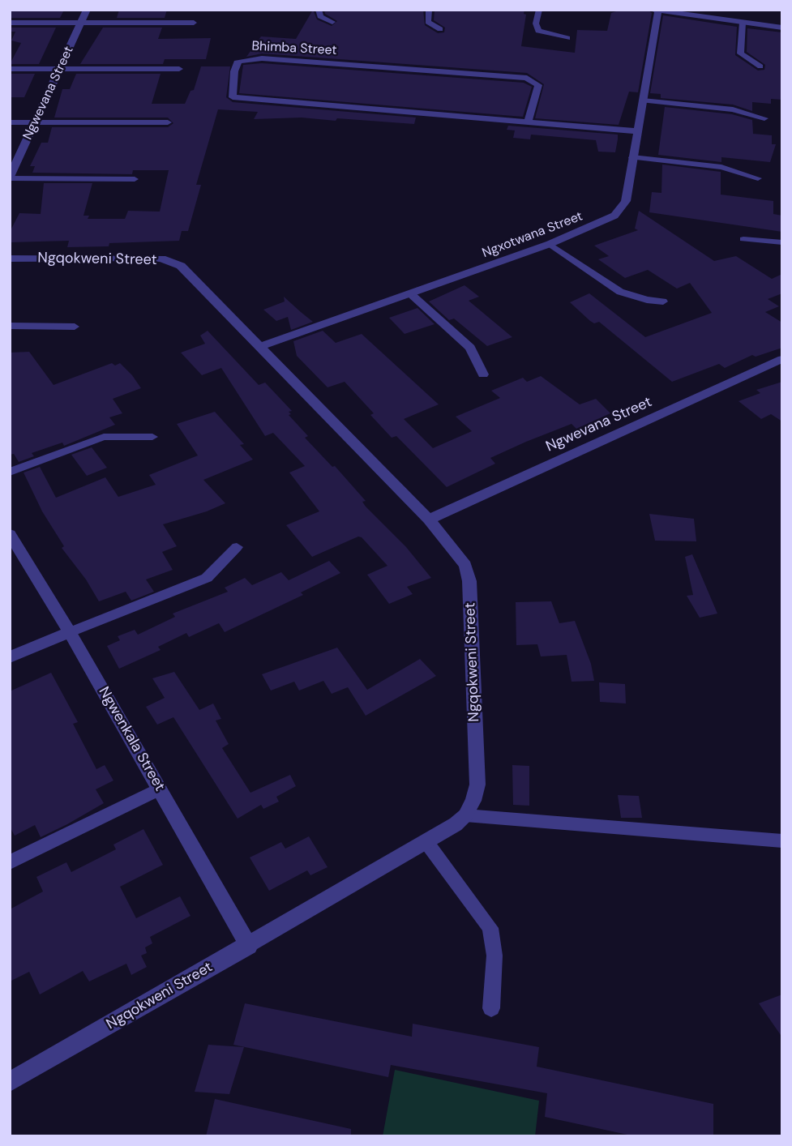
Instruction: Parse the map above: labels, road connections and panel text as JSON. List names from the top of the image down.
{
  "streets": {
    "street": [
      "Bhimba Street",
      "Ngwevana Street",
      "Ngxotwana Street",
      "Ngqokweni Street",
      "Ngwenkala Street"
    ]
  },
  "crossings": [
    ["Bhimba Street", "Ngxotwana Street"],
    ["Ngwevana Street", "Ngqokweni Street"],
    ["Ngxotwana Street", "Ngqokweni Street"],
    ["Ngqokweni Street", "Ngwenkala Street"]
  ]
}
